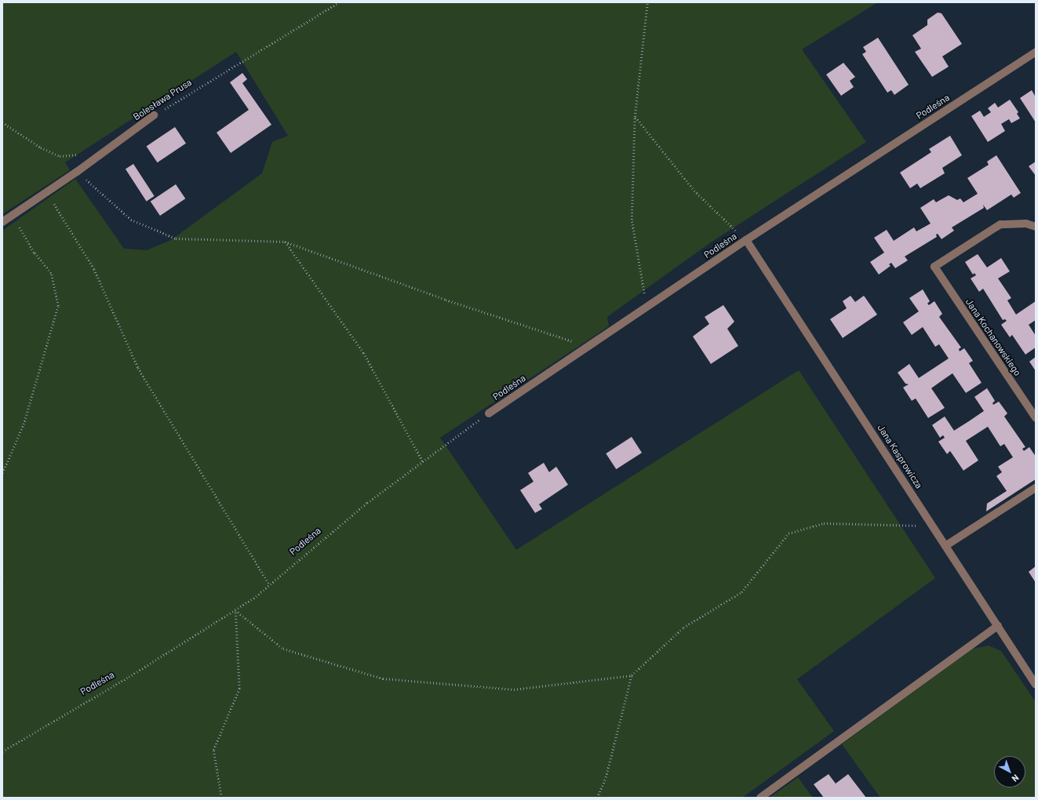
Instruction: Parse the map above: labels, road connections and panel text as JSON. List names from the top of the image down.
{
  "streets": {
    "street": [
      "Bolesława Prusa",
      "Podleśna",
      "Jana Kochanowskiego",
      "Jana Kasprowicza"
    ]
  },
  "crossings": [
    ["Podleśna", "Jana Kasprowicza"]
  ],
  "north": "bottom right"
}
